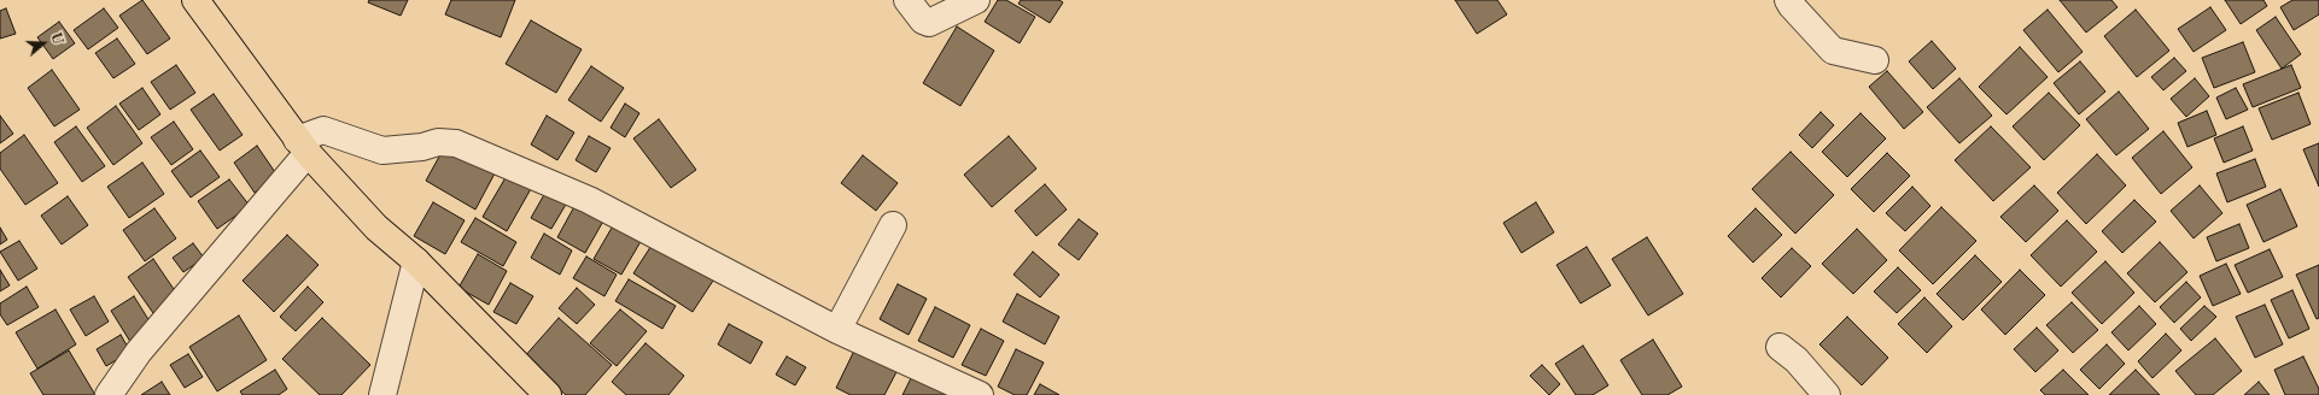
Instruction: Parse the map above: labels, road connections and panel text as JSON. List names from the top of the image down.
{
  "north": "right"
}
